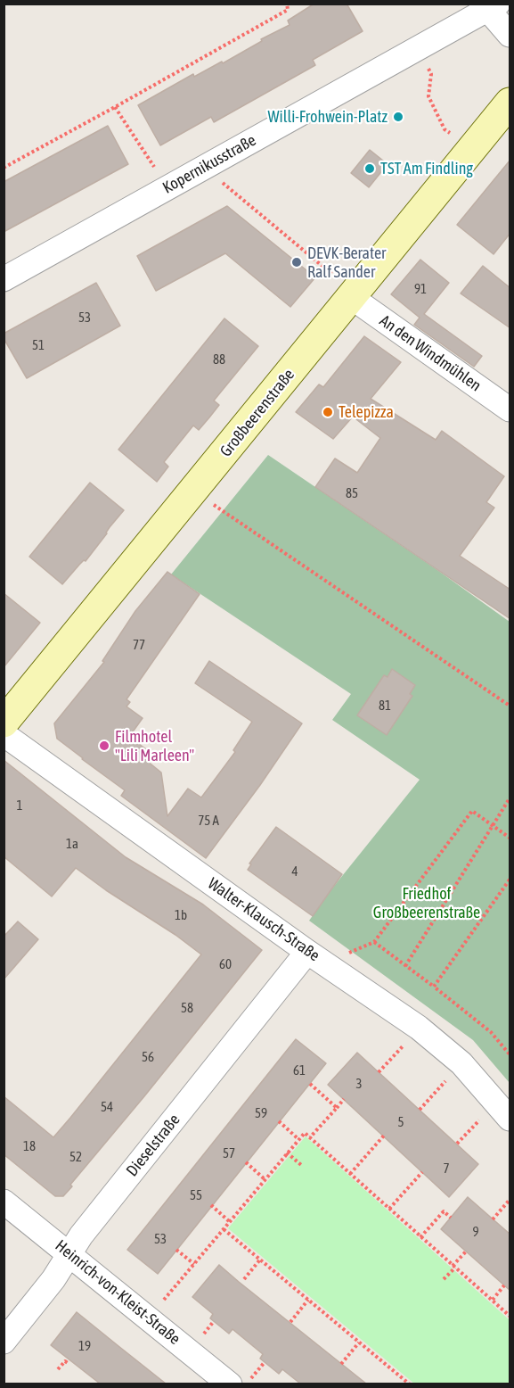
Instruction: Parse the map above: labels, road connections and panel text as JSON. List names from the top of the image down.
{
  "streets": {
    "street": [
      "Kopernikusstraße",
      "An den Windmühlen",
      "Großbeerenstraße",
      "Walter-Klausch-Straße",
      "Dieselstraße",
      "Heinrich-von-Kleist-Straße"
    ]
  },
  "crossings": [
    ["An den Windmühlen", "Großbeerenstraße"],
    ["Walter-Klausch-Straße", "Dieselstraße"],
    ["Dieselstraße", "Heinrich-von-Kleist-Straße"]
  ],
  "parks": ["Friedhof Großbeerenstraße"],
  "places": [
    "Willi-Frohwein-Platz",
    "TST Am Findling",
    "DEVK-Berater Ralf Sander",
    "Telepizza",
    "Filmhotel \"Lili Marleen\""
  ],
  "house_numbers": [
    "91",
    "53",
    "51",
    "88",
    "85",
    "77",
    "81",
    "1",
    "75 A",
    "1a",
    "4",
    "1b",
    "60",
    "58",
    "56",
    "61",
    "3",
    "54",
    "59",
    "5",
    "18",
    "57",
    "52",
    "7",
    "55",
    "9",
    "53",
    "19"
  ]
}
